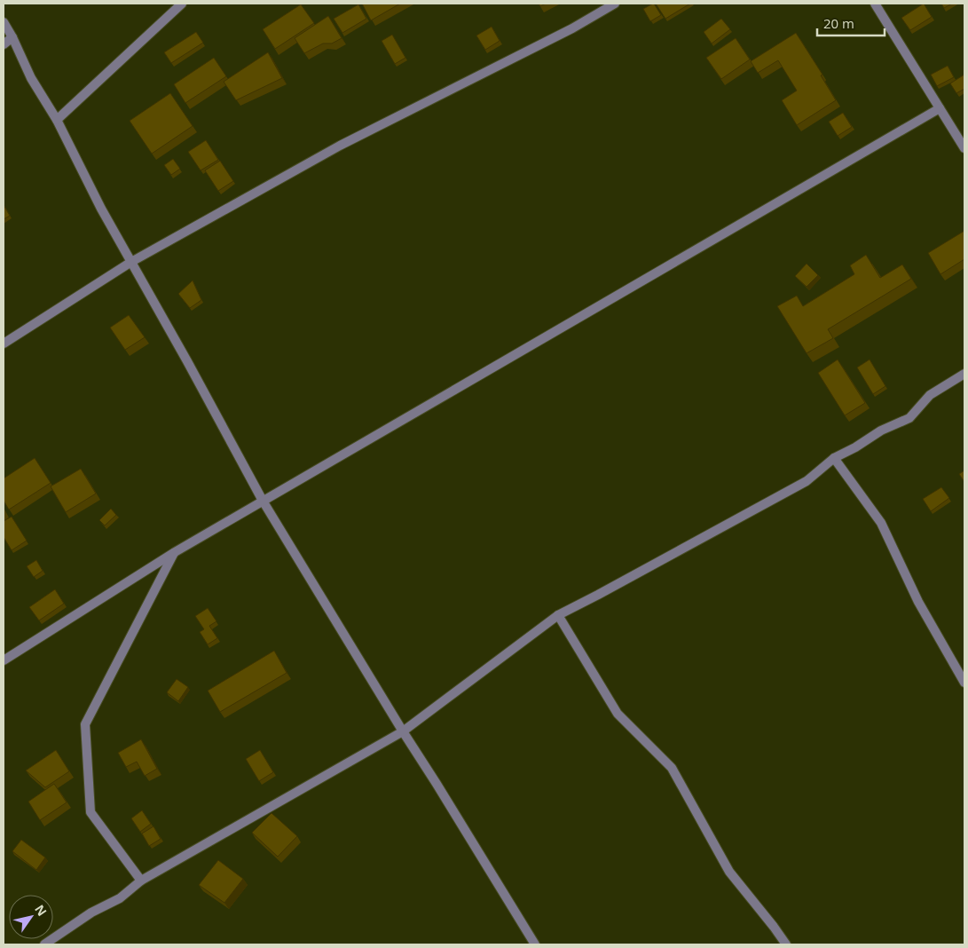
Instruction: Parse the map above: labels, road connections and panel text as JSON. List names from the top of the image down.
{
  "scale_bar": "20 m",
  "north": "top right"
}
